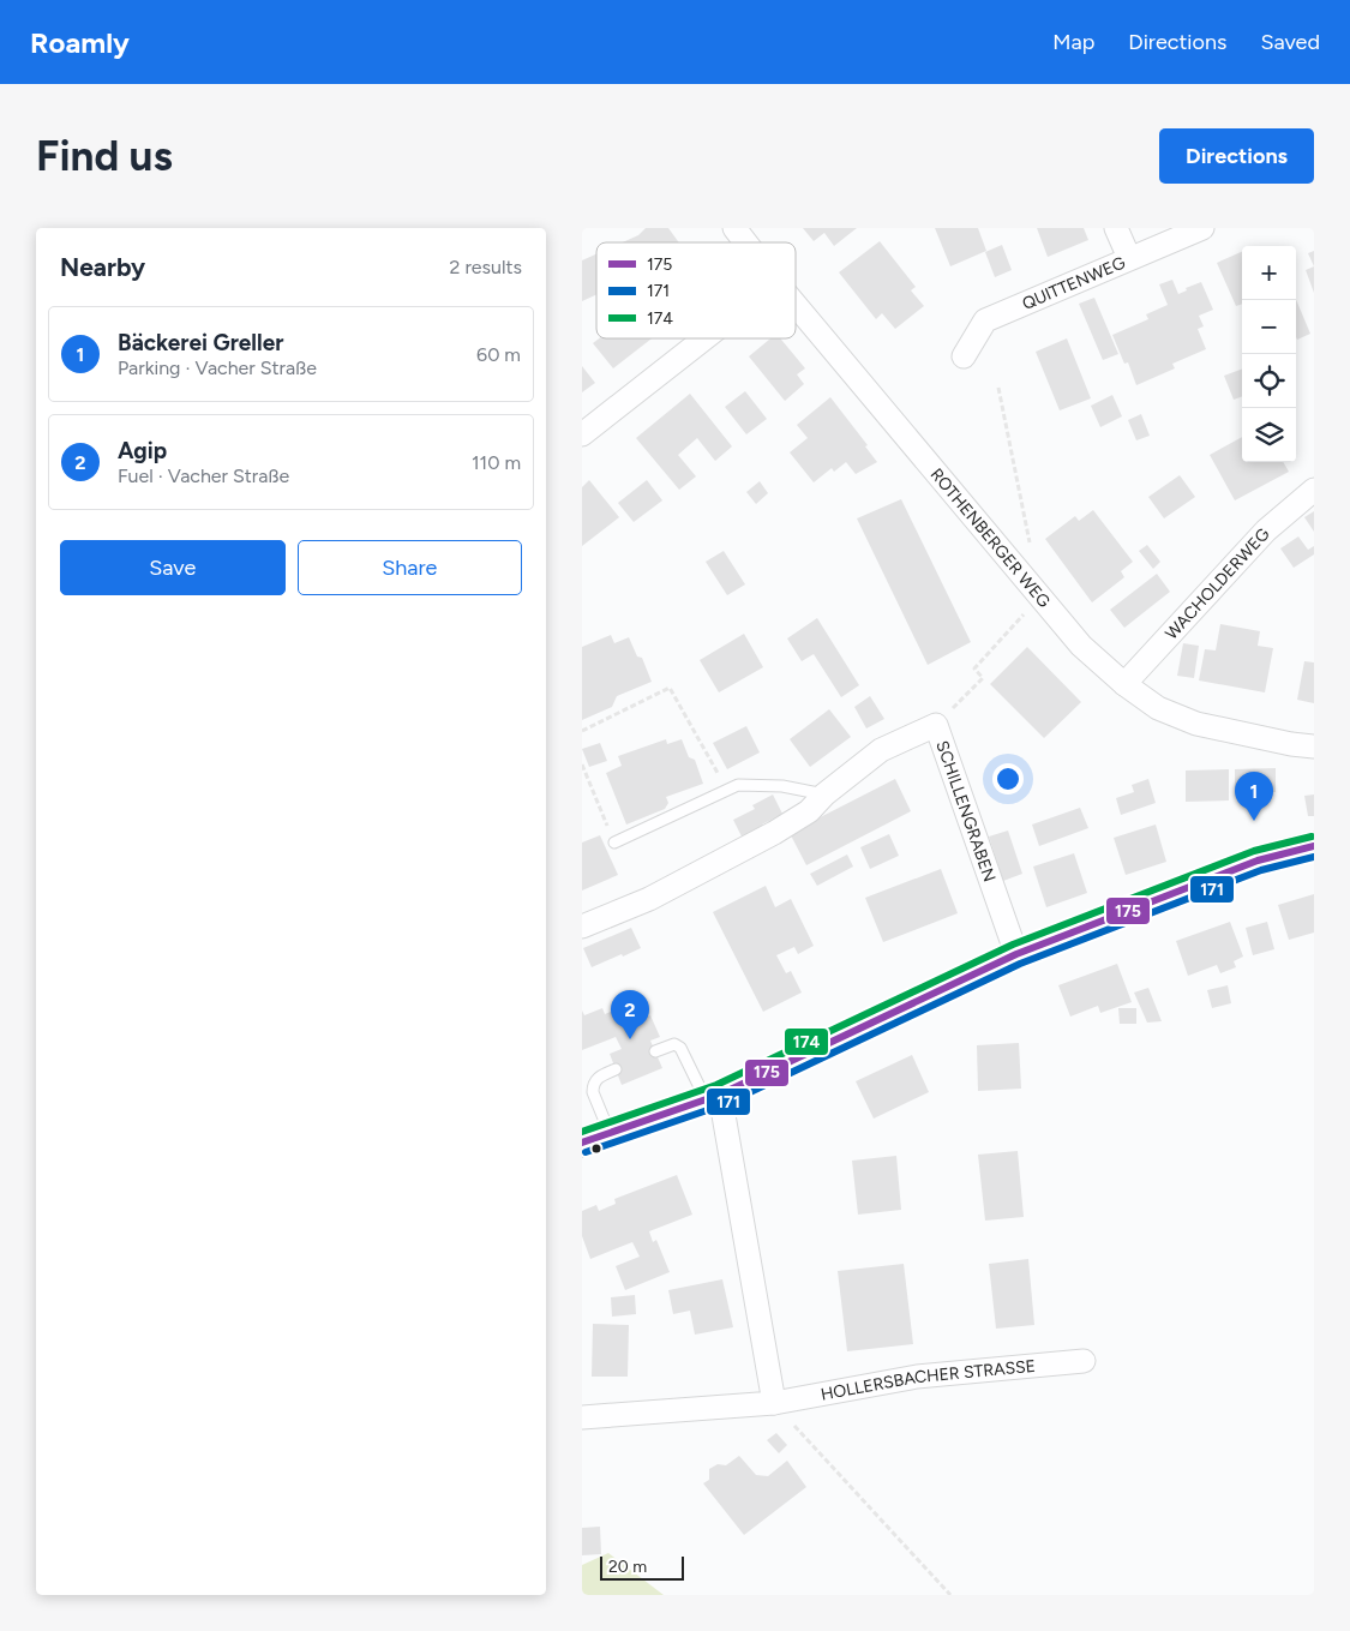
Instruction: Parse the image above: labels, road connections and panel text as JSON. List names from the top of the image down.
{
  "streets": {
    "street": [
      "QUITTENWEG",
      "ROTHENBERGER WEG",
      "WACHOLDERWEG",
      "SCHILLENGRABEN",
      "HOLLERSBACHER STRASSE"
    ]
  },
  "crossings": [
    ["ROTHENBERGER WEG", "WACHOLDERWEG"]
  ],
  "lines": ["transit line 174", "transit line 175", "transit line 171"],
  "legend": ["175", "171", "174"],
  "scale_bar": "20 m",
  "page": {
    "header": "Roamly",
    "nav": ["Map", "Directions", "Saved"],
    "buttons": [
      "Directions",
      ["Save", "Share"]
    ],
    "title": "Find us",
    "heading": ["Nearby", "2 results"],
    "map_buttons": ["+", "−"],
    "list": [
      {
        "mark": "1",
        "name": "Bäckerei Greller",
        "note": "Parking · Vacher Straße",
        "value": "60 m"
      },
      {
        "mark": "2",
        "name": "Agip",
        "note": "Fuel · Vacher Straße",
        "value": "110 m"
      }
    ],
    "pins": ["1", "2"],
    "scale": "20 m"
  }
}
